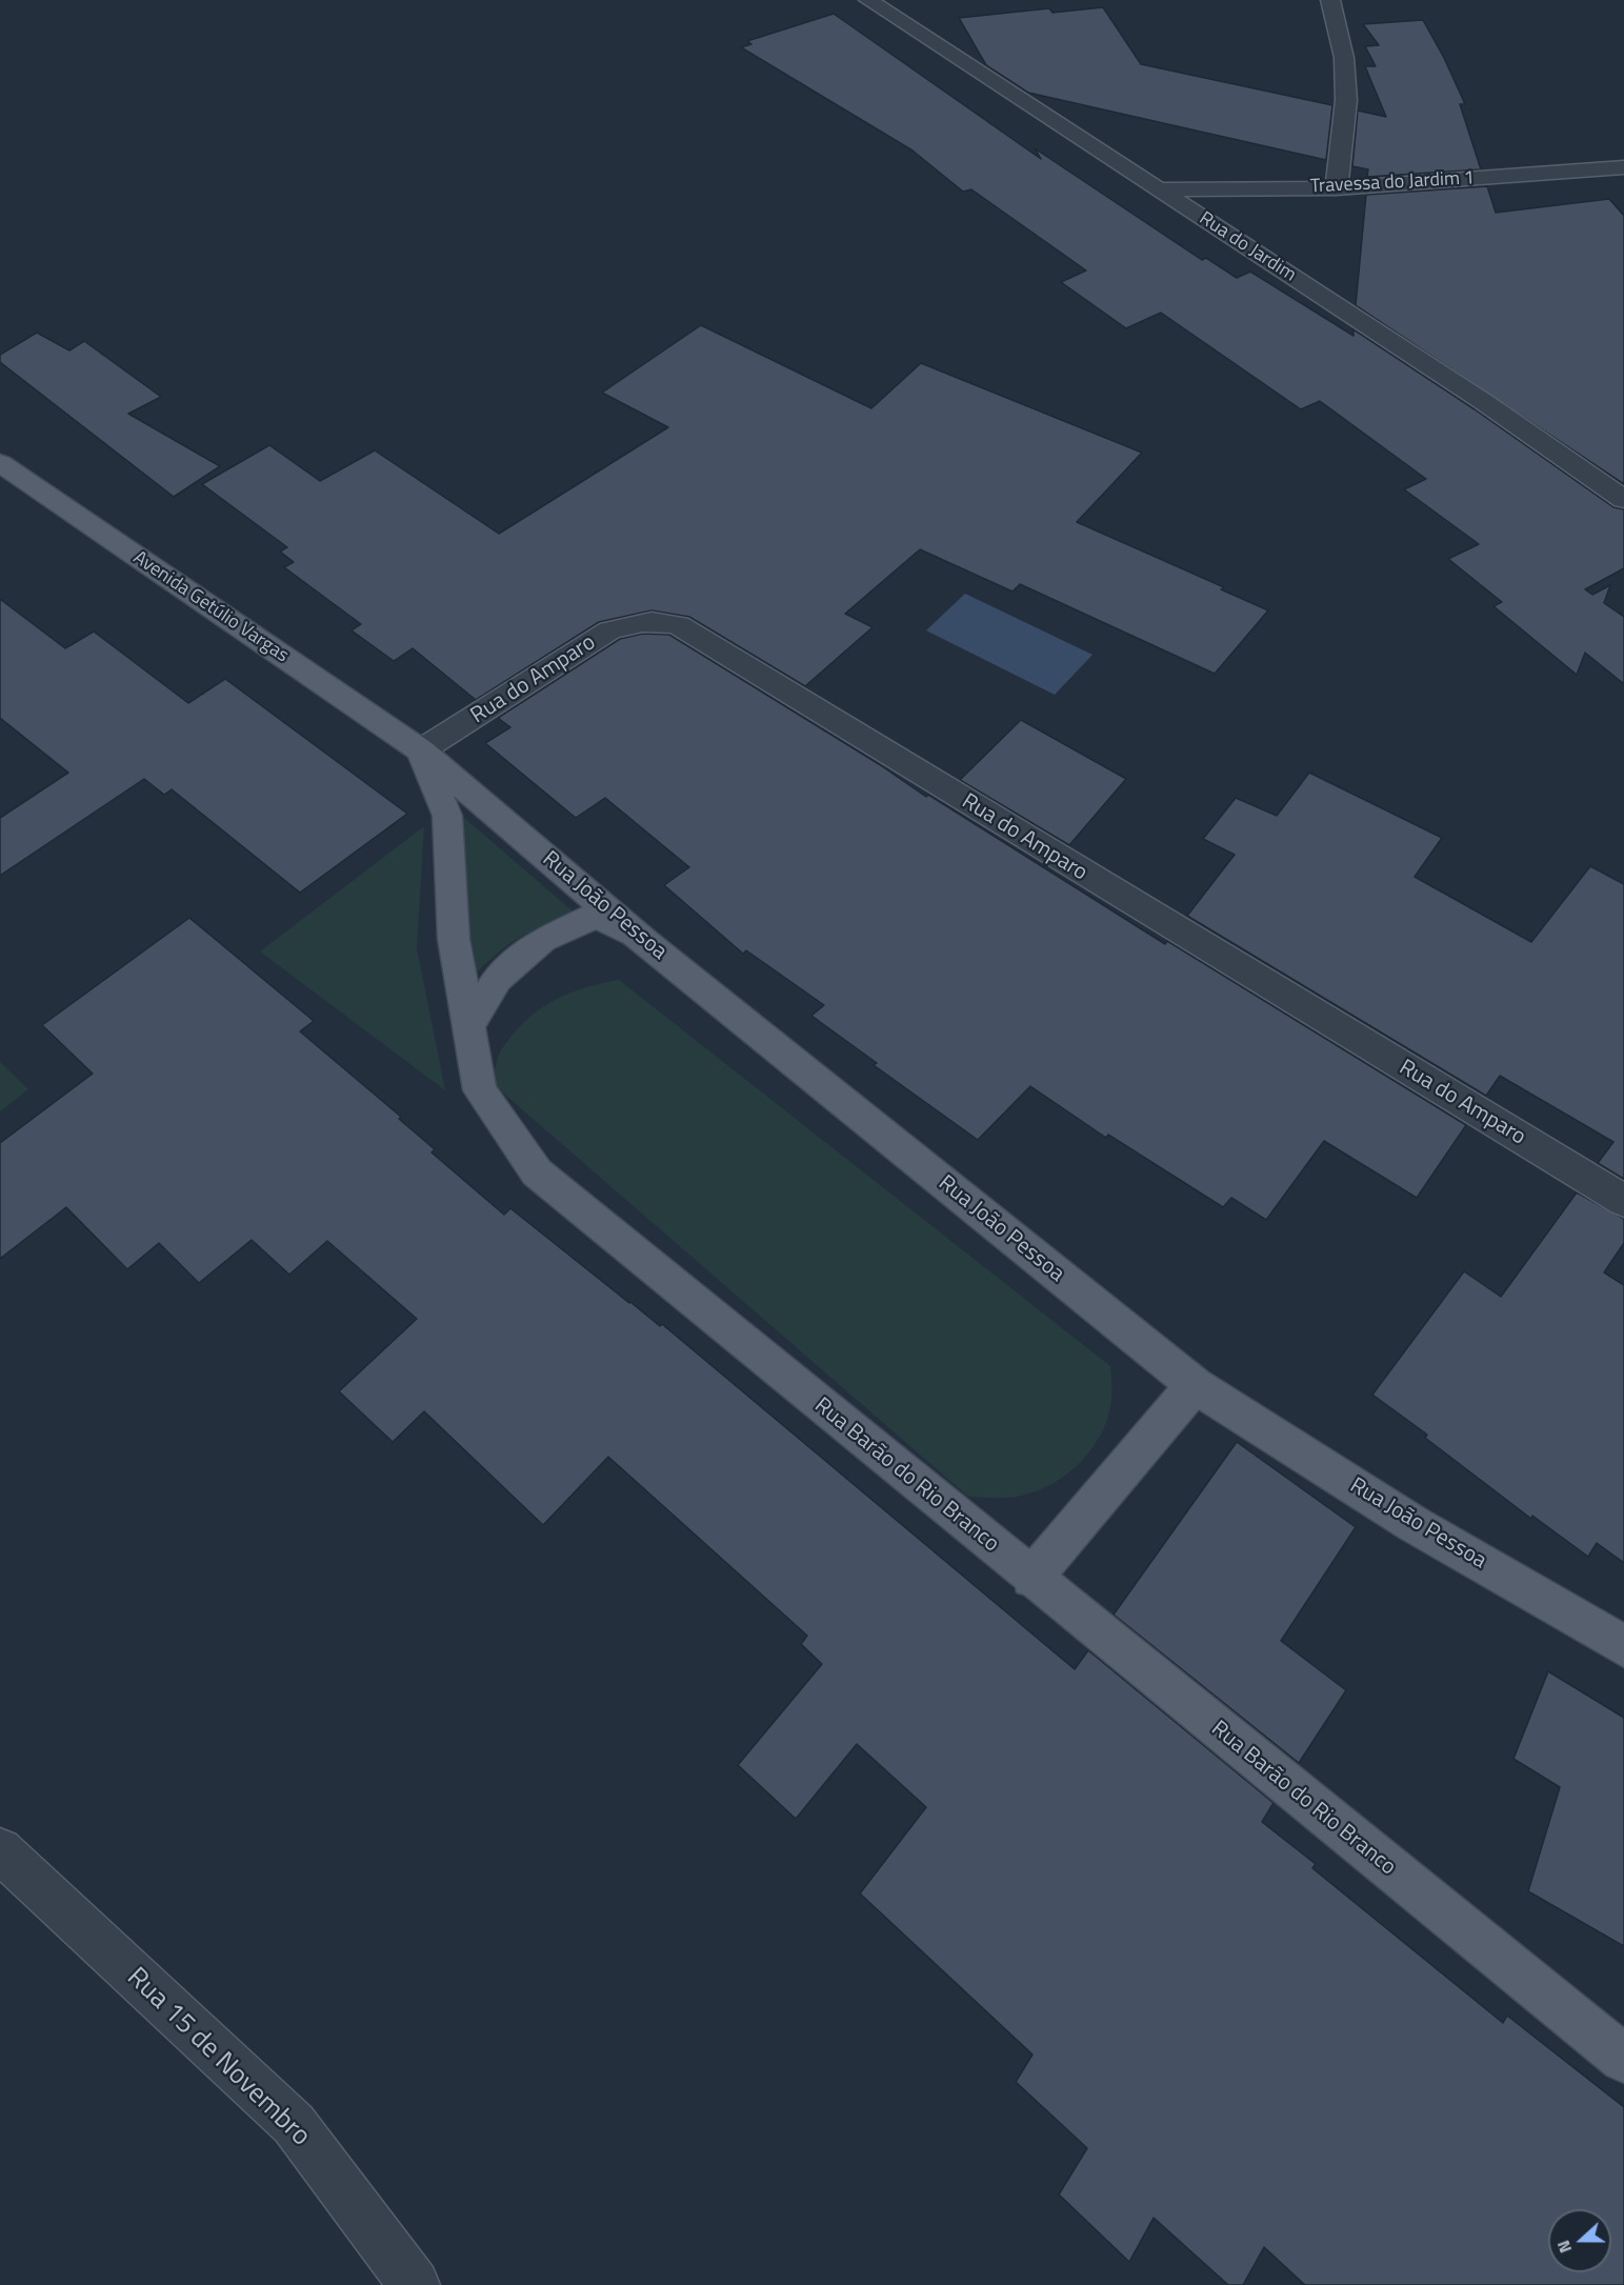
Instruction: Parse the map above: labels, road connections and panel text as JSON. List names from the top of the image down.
{
  "streets": {
    "main road": ["Avenida Getúlio Vargas", "Rua João Pessoa", "Rua Barão do Rio Branco"],
    "street": [
      "Travessa do Jardim 1",
      "Rua do Jardim",
      "Rua do Amparo",
      "Rua 15 de Novembro"
    ]
  },
  "crossings": [
    ["Travessa do Jardim 1", "Rua do Jardim"],
    ["Avenida Getúlio Vargas", "Rua do Amparo"],
    ["Avenida Getúlio Vargas", "Rua João Pessoa"],
    ["Avenida Getúlio Vargas", "Rua Barão do Rio Branco"],
    ["Rua do Amparo", "Rua João Pessoa"],
    ["Rua do Amparo", "Rua Barão do Rio Branco"],
    ["Rua João Pessoa", "Rua Barão do Rio Branco"]
  ],
  "north": "left"
}
